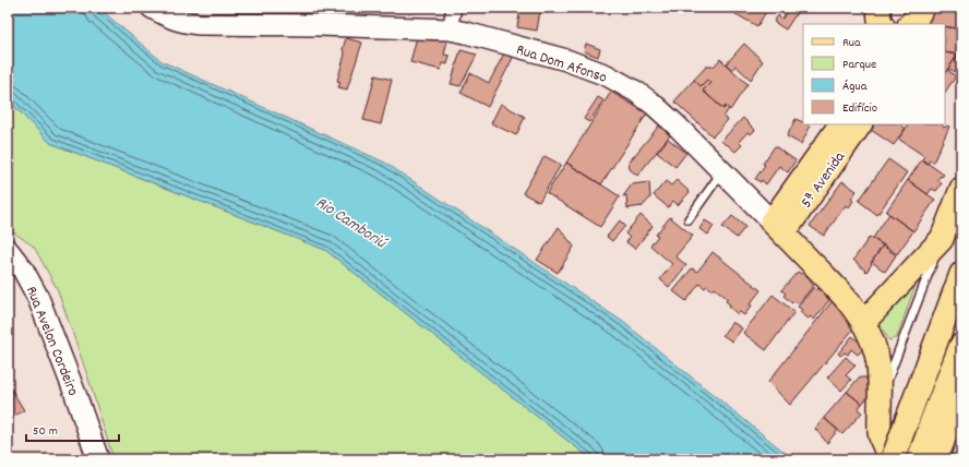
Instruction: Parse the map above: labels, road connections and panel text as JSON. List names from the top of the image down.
{
  "streets": {
    "main road": ["Rua Dom Afonso", "5ª Avenida", "Rua Avelon Cordeiro"]
  },
  "crossings": [
    ["Rua Dom Afonso", "5ª Avenida"]
  ],
  "water": ["Rio Camboriú"],
  "legend": [
    "Rua",
    "Parque",
    "Água",
    "Edifício"
  ],
  "scale_bar": "50 m"
}
